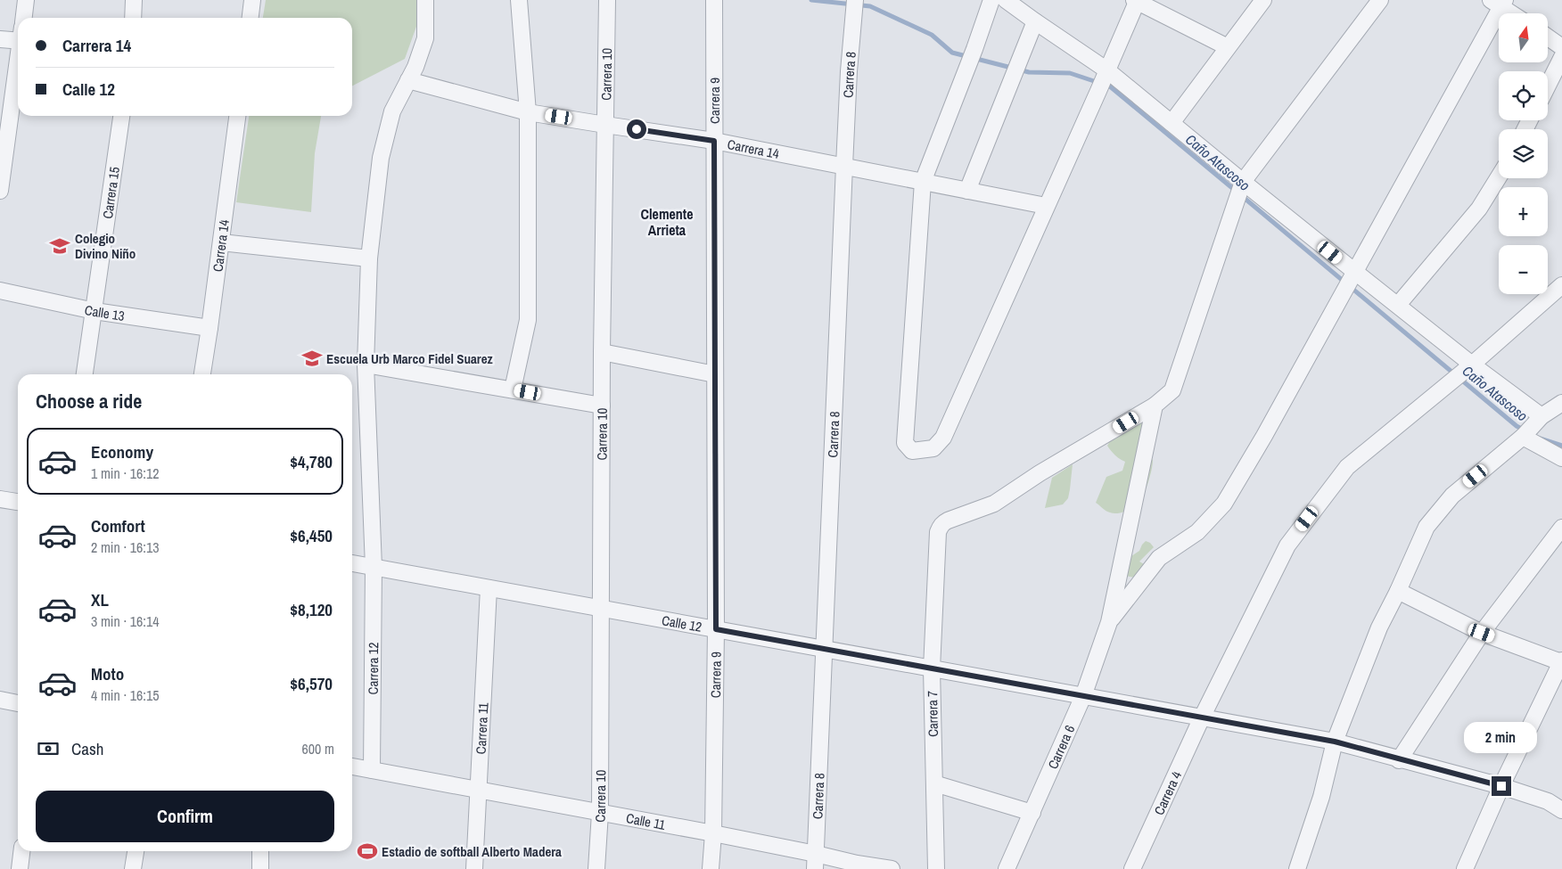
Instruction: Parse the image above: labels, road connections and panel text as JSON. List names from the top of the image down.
{
  "streets": {
    "street": [
      "Carrera 10",
      "Carrera 8",
      "Carrera 9",
      "Carrera 14",
      "Carrera 15",
      "Calle 13",
      "Calle 12",
      "Carrera 12",
      "Carrera 7",
      "Carrera 11",
      "Carrera 6",
      "Carrera 4",
      "Calle 11"
    ]
  },
  "crossings": [
    ["Carrera 10", "Carrera 14"],
    ["Carrera 10", "Calle 12"],
    ["Carrera 10", "Calle 11"],
    ["Carrera 8", "Carrera 14"],
    ["Carrera 8", "Calle 12"],
    ["Carrera 8", "Calle 11"],
    ["Carrera 9", "Carrera 14"],
    ["Carrera 9", "Calle 12"],
    ["Carrera 9", "Calle 11"],
    ["Carrera 14", "Calle 13"],
    ["Carrera 14", "Carrera 12"],
    ["Carrera 15", "Calle 13"],
    ["Calle 12", "Carrera 12"],
    ["Calle 12", "Carrera 7"],
    ["Calle 12", "Carrera 11"],
    ["Calle 12", "Carrera 6"],
    ["Calle 12", "Carrera 4"],
    ["Carrera 12", "Calle 11"],
    ["Carrera 11", "Calle 11"]
  ],
  "districts": ["Clemente Arrieta"],
  "water": ["Caño Atascoso"],
  "places": {
    "school or university": ["Colegio Divino Niño", "Escuela Urb Marco Fidel Suarez"],
    "sports": ["Estadio de softball Alberto Madera"]
  },
  "north": "top",
  "page": {
    "map_buttons": ["+", "−"],
    "banner": ["Carrera 14", "Calle 12"],
    "heading": "Choose a ride",
    "list": [
      {
        "name": "Economy",
        "note": "1 min · 16:12",
        "value": "$4,780"
      },
      {
        "name": "Comfort",
        "note": "2 min · 16:13",
        "value": "$6,450"
      },
      {
        "name": "XL",
        "note": "3 min · 16:14",
        "value": "$8,120"
      },
      {
        "name": "Moto",
        "note": "4 min · 16:15",
        "value": "$6,570"
      }
    ],
    "bubble": "2 min",
    "pay": ["Cash", "600 m"],
    "buttons": "Confirm"
  }
}
